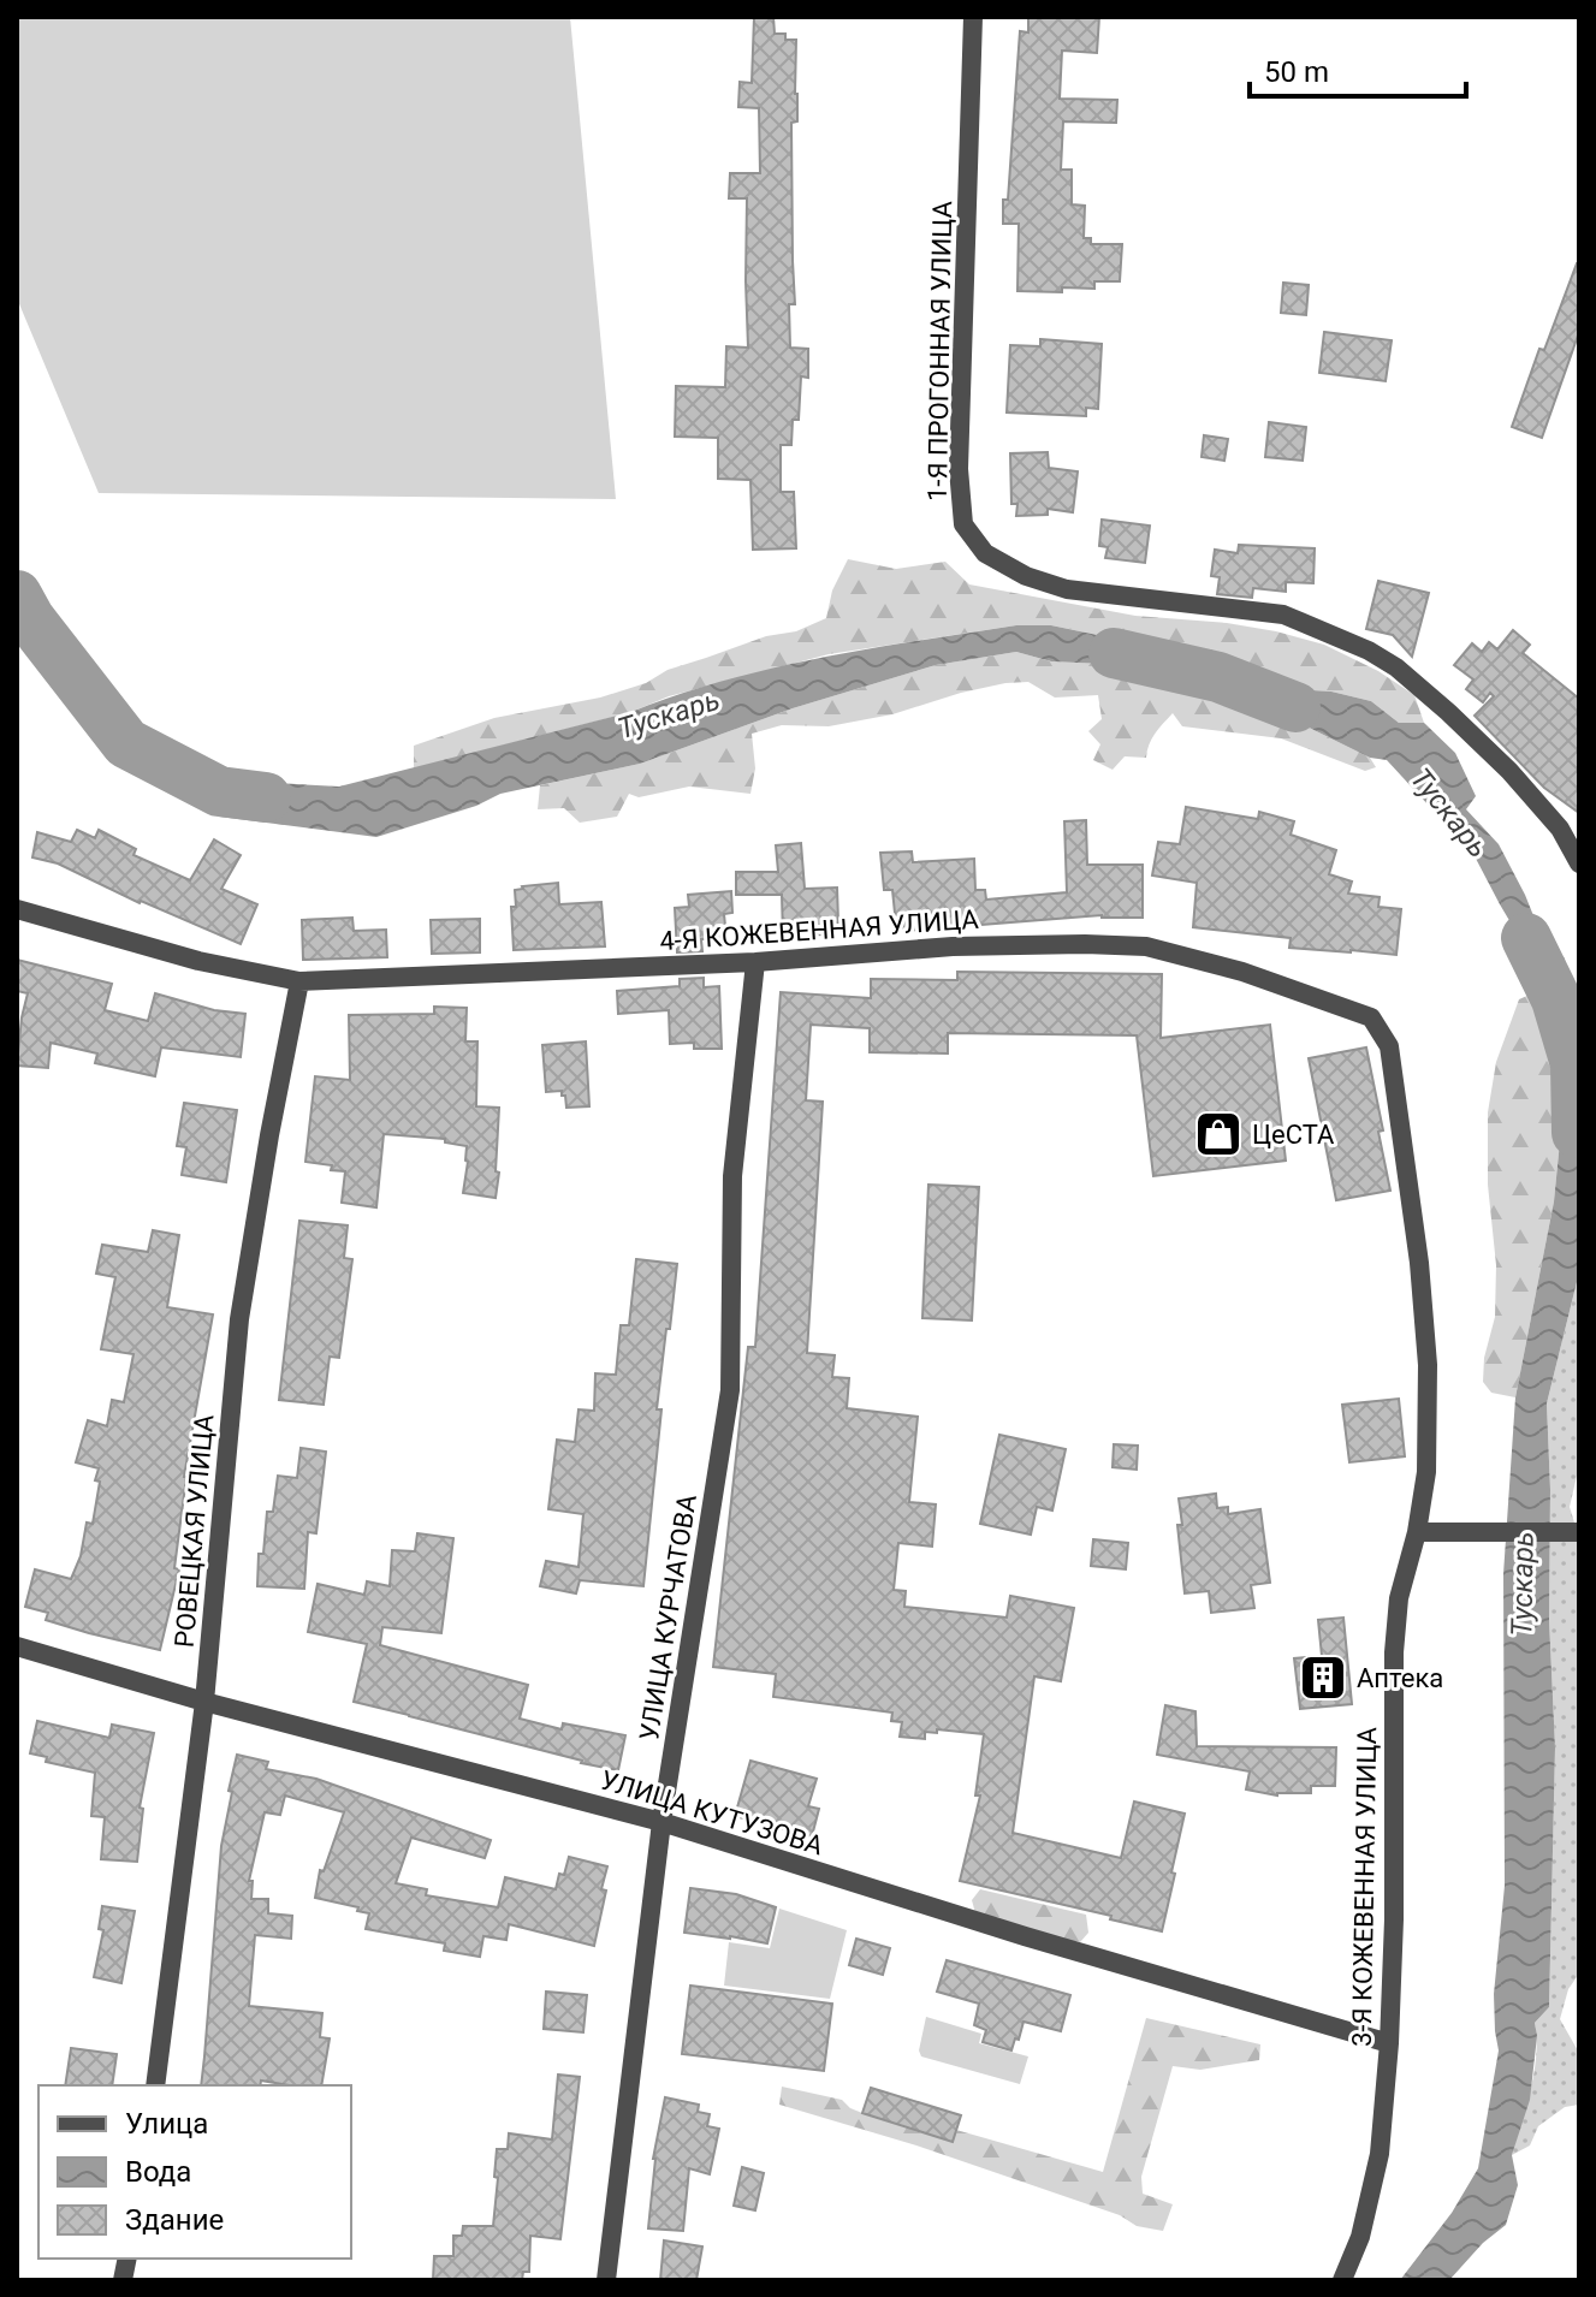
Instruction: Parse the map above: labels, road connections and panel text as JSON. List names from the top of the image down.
{
  "streets": {
    "street": [
      "1-Я ПРОГОННАЯ УЛИЦА",
      "4-Я КОЖЕВЕННАЯ УЛИЦА",
      "РОВЕЦКАЯ УЛИЦА",
      "УЛИЦА КУРЧАТОВА",
      "УЛИЦА КУТУЗОВА",
      "3-Я КОЖЕВЕННАЯ УЛИЦА"
    ]
  },
  "crossings": [
    ["4-Я КОЖЕВЕННАЯ УЛИЦА", "РОВЕЦКАЯ УЛИЦА"],
    ["4-Я КОЖЕВЕННАЯ УЛИЦА", "УЛИЦА КУРЧАТОВА"],
    ["4-Я КОЖЕВЕННАЯ УЛИЦА", "3-Я КОЖЕВЕННАЯ УЛИЦА"],
    ["РОВЕЦКАЯ УЛИЦА", "УЛИЦА КУТУЗОВА"],
    ["УЛИЦА КУРЧАТОВА", "УЛИЦА КУТУЗОВА"],
    ["УЛИЦА КУТУЗОВА", "3-Я КОЖЕВЕННАЯ УЛИЦА"]
  ],
  "water": ["Тускарь"],
  "places": {
    "shop": ["ЦеСТА"],
    "building": ["Аптека"]
  },
  "legend": ["Улица", "Вода", "Здание"],
  "scale_bar": "50 m"
}
